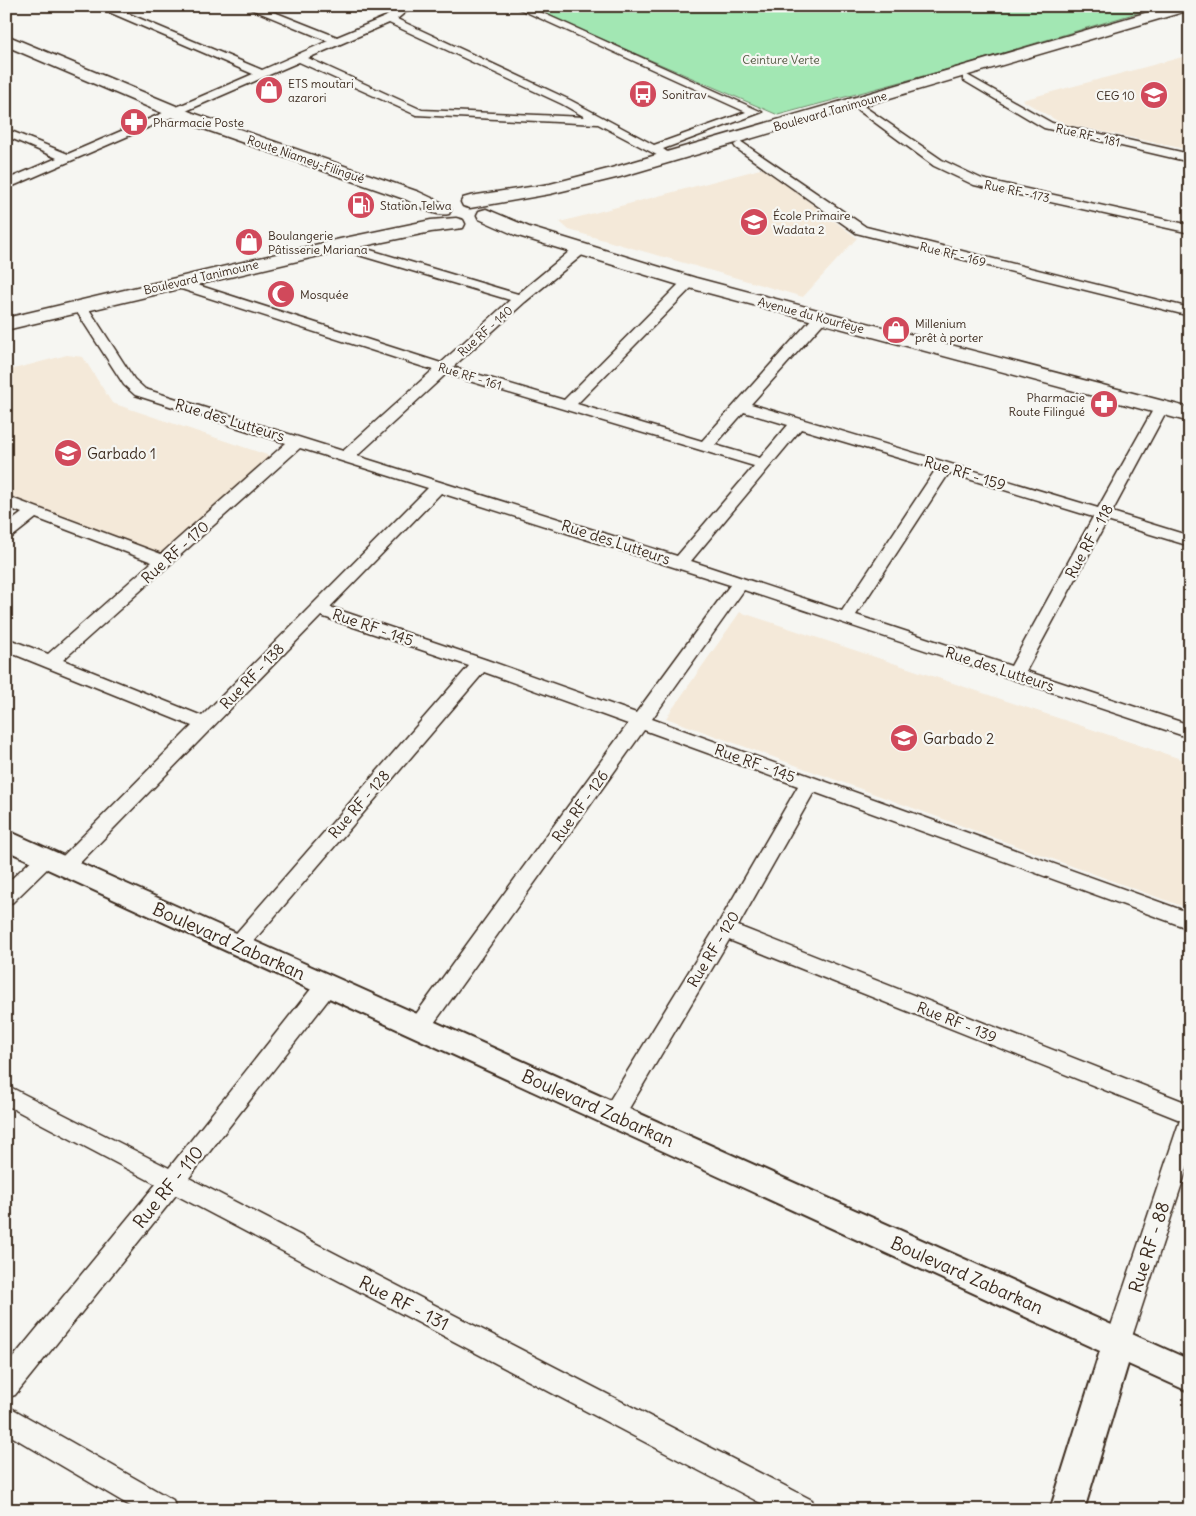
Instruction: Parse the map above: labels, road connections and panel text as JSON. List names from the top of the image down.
{
  "streets": {
    "main road": ["Boulevard Tanimoune", "Route Niamey-Filingué", "Avenue du Kourfeye"],
    "street": [
      "Rue RF - 181",
      "Rue RF - 173",
      "Rue RF - 169",
      "Rue RF - 140",
      "Rue RF - 161",
      "Rue des Lutteurs",
      "Rue RF - 159",
      "Rue RF - 118",
      "Rue RF - 170",
      "Rue RF - 145",
      "Rue RF - 138",
      "Rue RF - 128",
      "Rue RF - 126",
      "Boulevard Zabarkan",
      "Rue RF - 120",
      "Rue RF - 139",
      "Rue RF - 110",
      "Rue RF - 88",
      "Rue RF - 131"
    ]
  },
  "crossings": [
    ["Boulevard Tanimoune", "Rue RF - 181"],
    ["Boulevard Tanimoune", "Route Niamey-Filingué"],
    ["Boulevard Tanimoune", "Rue RF - 173"],
    ["Boulevard Tanimoune", "Rue RF - 169"],
    ["Boulevard Tanimoune", "Avenue du Kourfeye"],
    ["Boulevard Tanimoune", "Rue RF - 161"],
    ["Boulevard Tanimoune", "Rue des Lutteurs"],
    ["Route Niamey-Filingué", "Avenue du Kourfeye"],
    ["Avenue du Kourfeye", "Rue RF - 140"],
    ["Avenue du Kourfeye", "Rue RF - 118"],
    ["Rue RF - 140", "Rue RF - 161"],
    ["Rue RF - 140", "Rue des Lutteurs"],
    ["Rue des Lutteurs", "Rue RF - 118"],
    ["Rue des Lutteurs", "Rue RF - 170"],
    ["Rue des Lutteurs", "Rue RF - 138"],
    ["Rue des Lutteurs", "Rue RF - 126"],
    ["Rue RF - 159", "Rue RF - 118"],
    ["Rue RF - 145", "Rue RF - 138"],
    ["Rue RF - 145", "Rue RF - 128"],
    ["Rue RF - 145", "Rue RF - 126"],
    ["Rue RF - 145", "Rue RF - 120"],
    ["Rue RF - 138", "Boulevard Zabarkan"],
    ["Rue RF - 128", "Boulevard Zabarkan"],
    ["Rue RF - 126", "Boulevard Zabarkan"],
    ["Boulevard Zabarkan", "Rue RF - 120"],
    ["Boulevard Zabarkan", "Rue RF - 110"],
    ["Boulevard Zabarkan", "Rue RF - 88"],
    ["Rue RF - 120", "Rue RF - 139"],
    ["Rue RF - 110", "Rue RF - 131"]
  ],
  "parks": ["Ceinture Verte"],
  "places": {
    "shop": ["ETS moutari azarori", "Boulangerie Pâtisserie Mariana", "Millenium prêt à porter"],
    "bus stop": ["Sonitrav"],
    "school or university": [
      "CEG 10",
      "École Primaire Wadata 2",
      "Garbado 1",
      "Garbado 2"
    ],
    "pharmacy": ["Pharmacie Poste", "Pharmacie Route Filingué"],
    "fuel station": ["Station Telwa"],
    "mosque": ["Mosquée"]
  }
}
